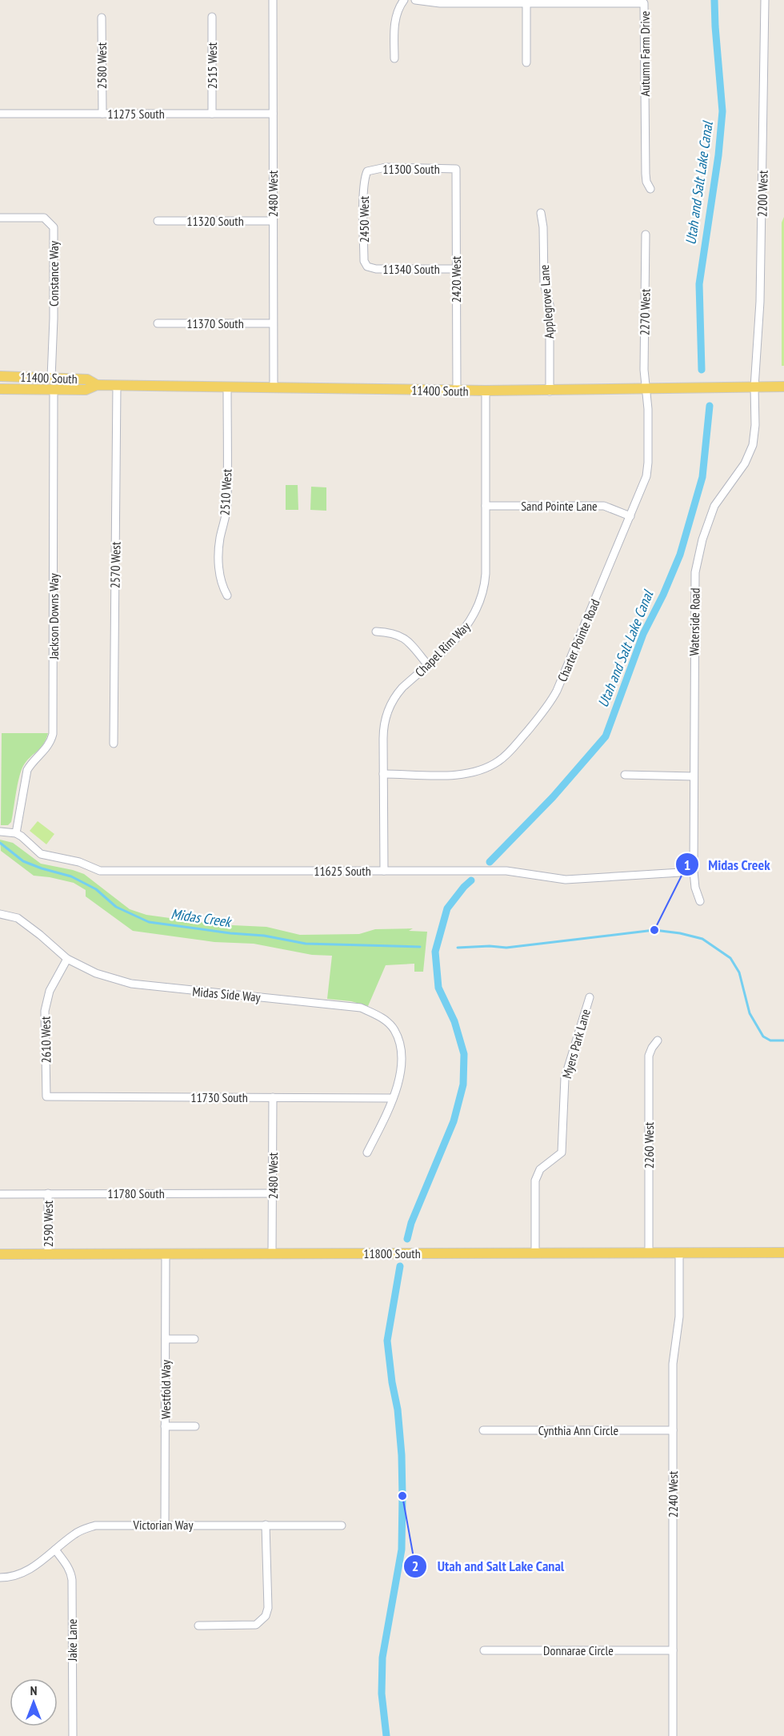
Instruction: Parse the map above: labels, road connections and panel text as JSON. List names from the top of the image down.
{
  "streets": {
    "main road": ["11400 South", "11800 South"],
    "street": [
      "Autumn Farm Drive",
      "2580 West",
      "2515 West",
      "11275 South",
      "11300 South",
      "2480 West",
      "2200 West",
      "2450 West",
      "11320 South",
      "11340 South",
      "Constance Way",
      "2420 West",
      "Applegrove Lane",
      "2270 West",
      "11370 South",
      "2510 West",
      "Sand Pointe Lane",
      "2570 West",
      "Jackson Downs Way",
      "Waterside Road",
      "Charter Pointe Road",
      "Chapel Rim Way",
      "11625 South",
      "Midas Side Way",
      "2610 West",
      "Myers Park Lane",
      "11730 South",
      "2260 West",
      "11780 South",
      "2590 West",
      "Westfold Way",
      "Cynthia Ann Circle",
      "2240 West",
      "Victorian Way",
      "Jake Lane",
      "Donnarae Circle"
    ]
  },
  "crossings": [
    ["2580 West", "11275 South"],
    ["2515 West", "11275 South"],
    ["11275 South", "2480 West"],
    ["11300 South", "2450 West"],
    ["11300 South", "2420 West"],
    ["2480 West", "11320 South"],
    ["2480 West", "11370 South"],
    ["2480 West", "11400 South"],
    ["2480 West", "11730 South"],
    ["2480 West", "11780 South"],
    ["2480 West", "11800 South"],
    ["2200 West", "11400 South"],
    ["2200 West", "Waterside Road"],
    ["2450 West", "11340 South"],
    ["11340 South", "2420 West"],
    ["Constance Way", "11400 South"],
    ["2420 West", "11400 South"],
    ["Applegrove Lane", "11400 South"],
    ["2270 West", "11400 South"],
    ["2270 West", "Charter Pointe Road"],
    ["11400 South", "2510 West"],
    ["11400 South", "2570 West"],
    ["11400 South", "Jackson Downs Way"],
    ["11400 South", "Waterside Road"],
    ["11400 South", "Charter Pointe Road"],
    ["11400 South", "Chapel Rim Way"],
    ["Sand Pointe Lane", "Charter Pointe Road"],
    ["Sand Pointe Lane", "Chapel Rim Way"],
    ["Jackson Downs Way", "11625 South"],
    ["Waterside Road", "11625 South"],
    ["Charter Pointe Road", "Chapel Rim Way"],
    ["Chapel Rim Way", "11625 South"],
    ["Midas Side Way", "2610 West"],
    ["Midas Side Way", "11730 South"],
    ["2610 West", "11730 South"],
    ["Myers Park Lane", "11800 South"],
    ["2260 West", "11800 South"],
    ["11780 South", "2590 West"],
    ["2590 West", "11800 South"],
    ["11800 South", "Westfold Way"],
    ["11800 South", "2240 West"],
    ["Westfold Way", "Victorian Way"],
    ["Cynthia Ann Circle", "2240 West"],
    ["2240 West", "Donnarae Circle"],
    ["Victorian Way", "Jake Lane"]
  ],
  "water": ["Utah and Salt Lake Canal", "Midas Creek"],
  "places": ["Midas Creek", "Utah and Salt Lake Canal"],
  "north": "top"
}
